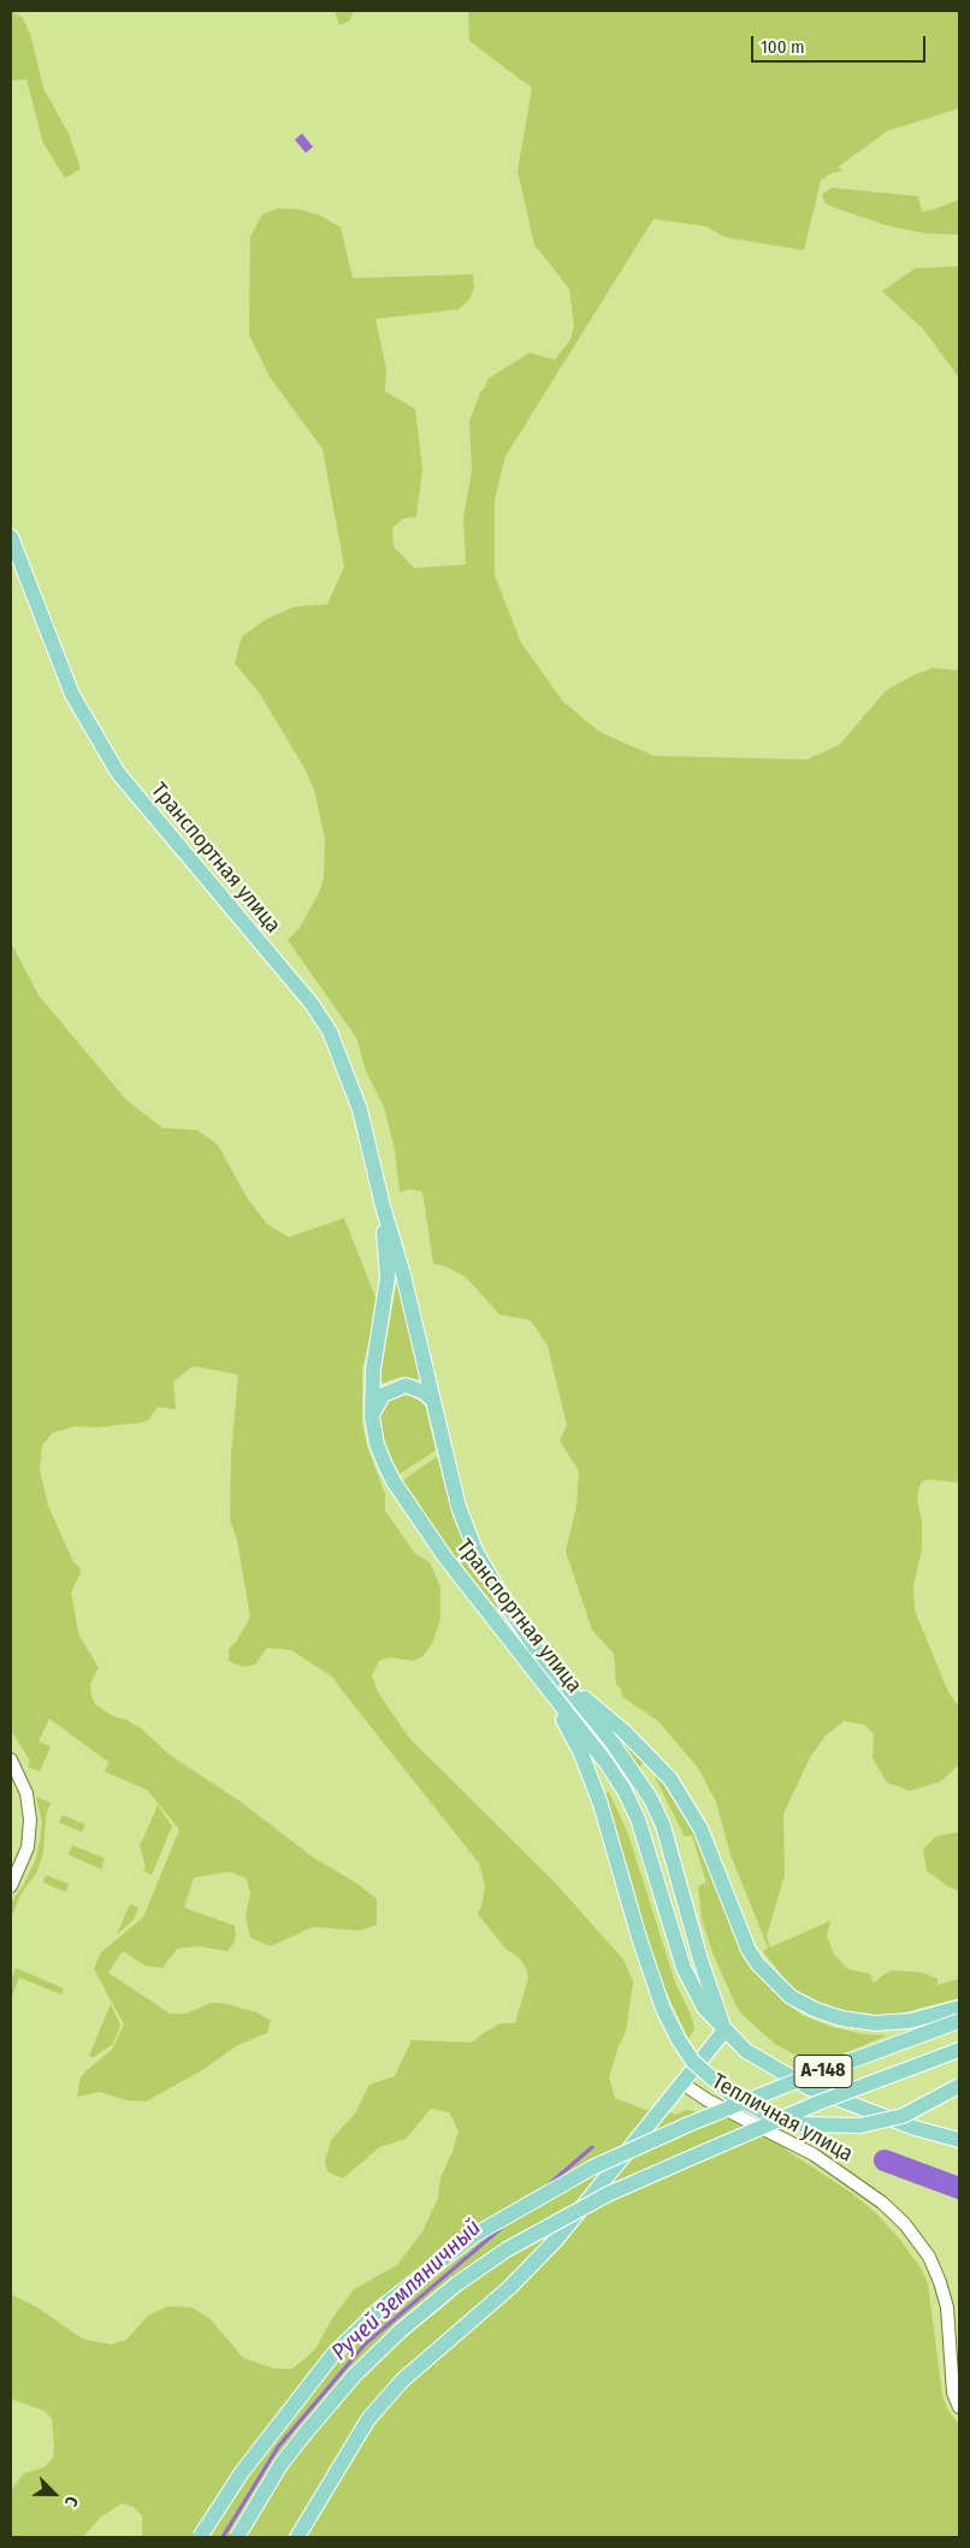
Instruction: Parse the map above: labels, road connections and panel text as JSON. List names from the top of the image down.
{
  "streets": {
    "main road": ["Транспортная улица", "А-148"],
    "street": ["Тепличная улица"]
  },
  "water": ["Ручей Земляничный"],
  "scale_bar": "100 m",
  "north": "bottom right"
}
